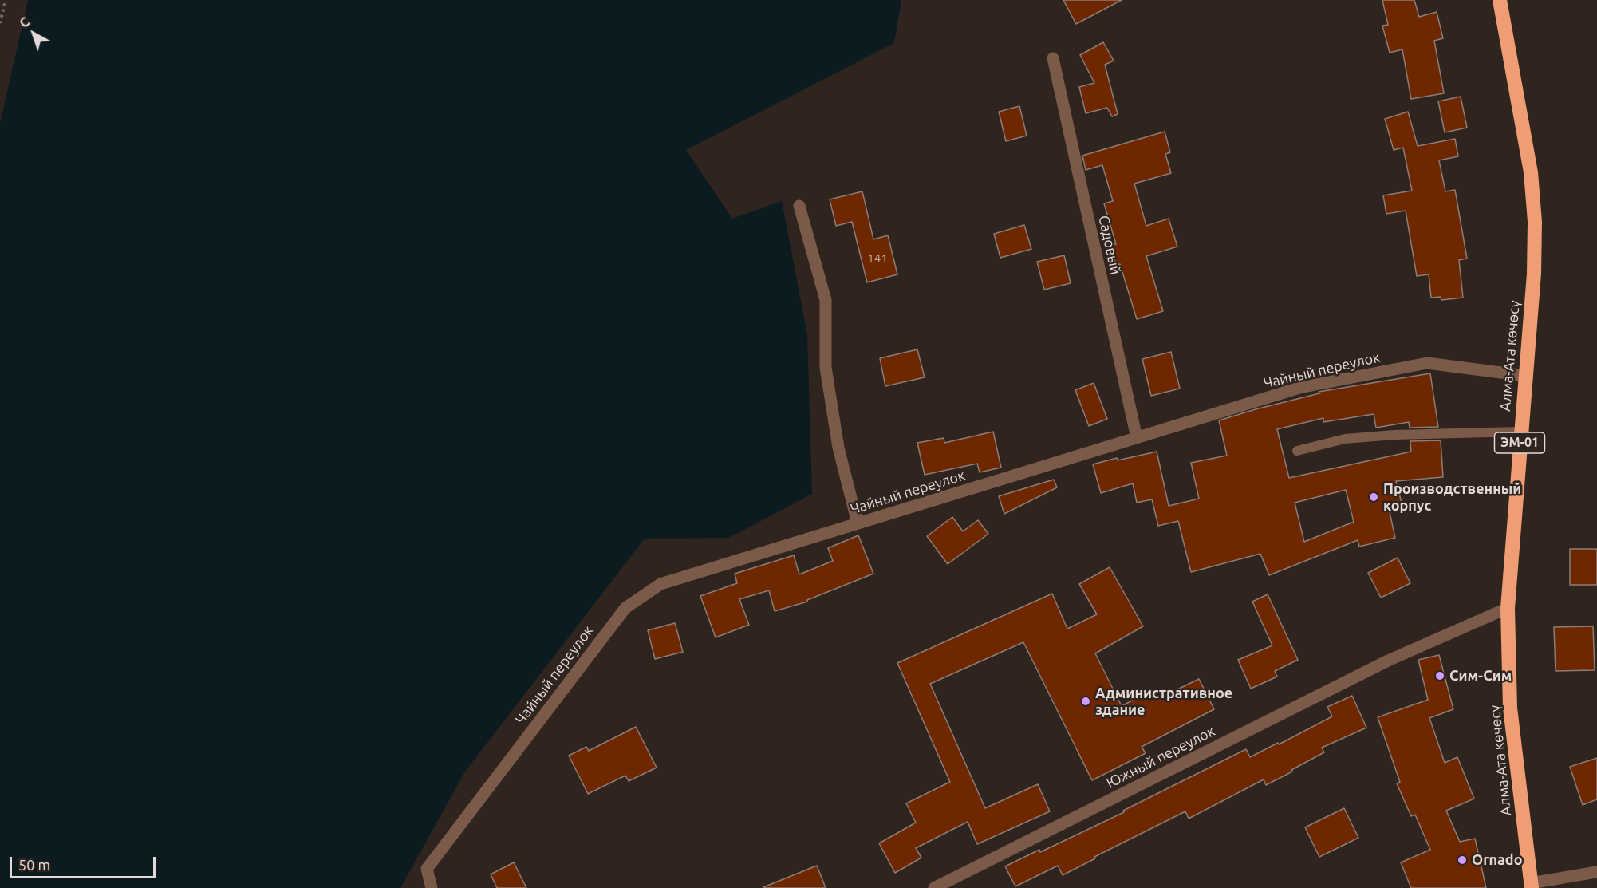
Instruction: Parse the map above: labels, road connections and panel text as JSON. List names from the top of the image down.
{
  "streets": {
    "highway": ["Алма-Ата көчөсү", "ЭМ-01"],
    "street": ["Садовый", "Чайный переулок", "Южный переулок"]
  },
  "crossings": [
    ["Садовый", "Чайный переулок"],
    ["Алма-Ата көчөсү", "Чайный переулок"],
    ["Алма-Ата көчөсү", "Южный переулок"]
  ],
  "places": [
    "Производственный корпус",
    "Сим-Сим",
    "Административное здание",
    "Ornado"
  ],
  "house_numbers": ["141"],
  "scale_bar": "50 m",
  "north": "top left"
}
